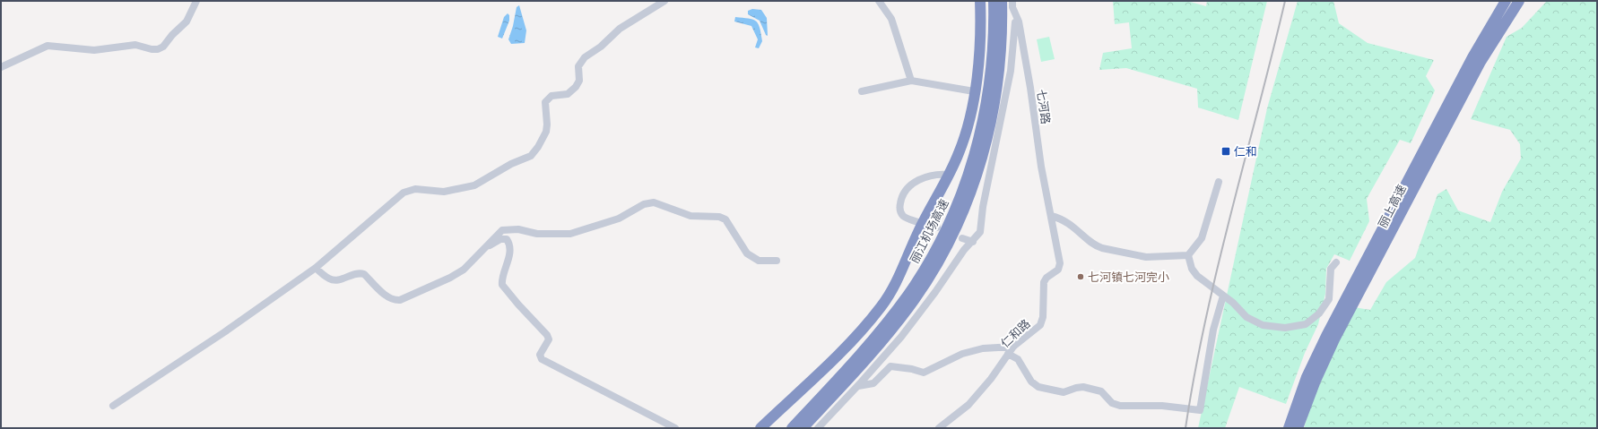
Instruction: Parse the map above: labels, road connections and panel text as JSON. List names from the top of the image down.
{
  "streets": {
    "highway": ["丽上高速", "丽江机场高速"],
    "street": ["七河路", "仁和路"]
  },
  "crossings": [
    ["七河路", "仁和路"]
  ],
  "places": {
    "transit": ["仁和"],
    "other": ["七河镇七河完小"]
  }
}
